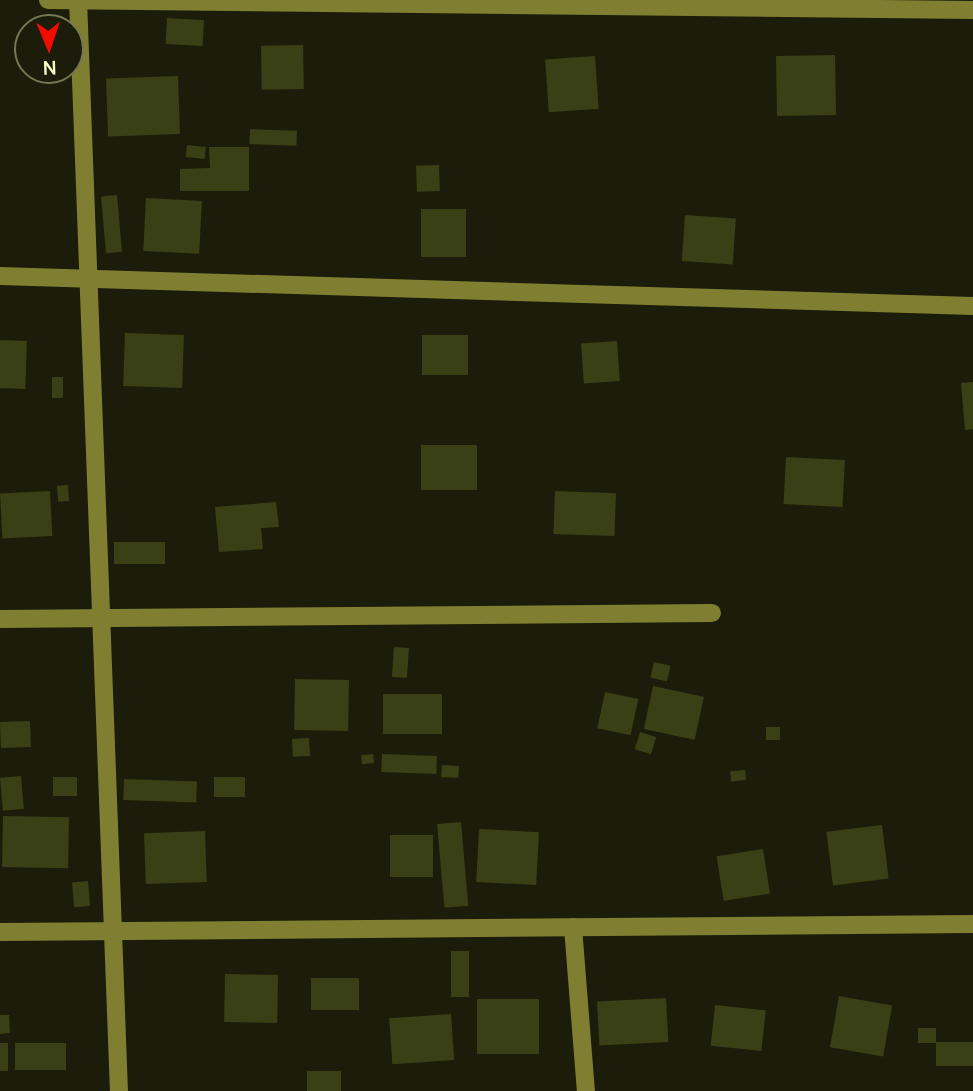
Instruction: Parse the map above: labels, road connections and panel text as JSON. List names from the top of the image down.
{
  "north": "bottom"
}
